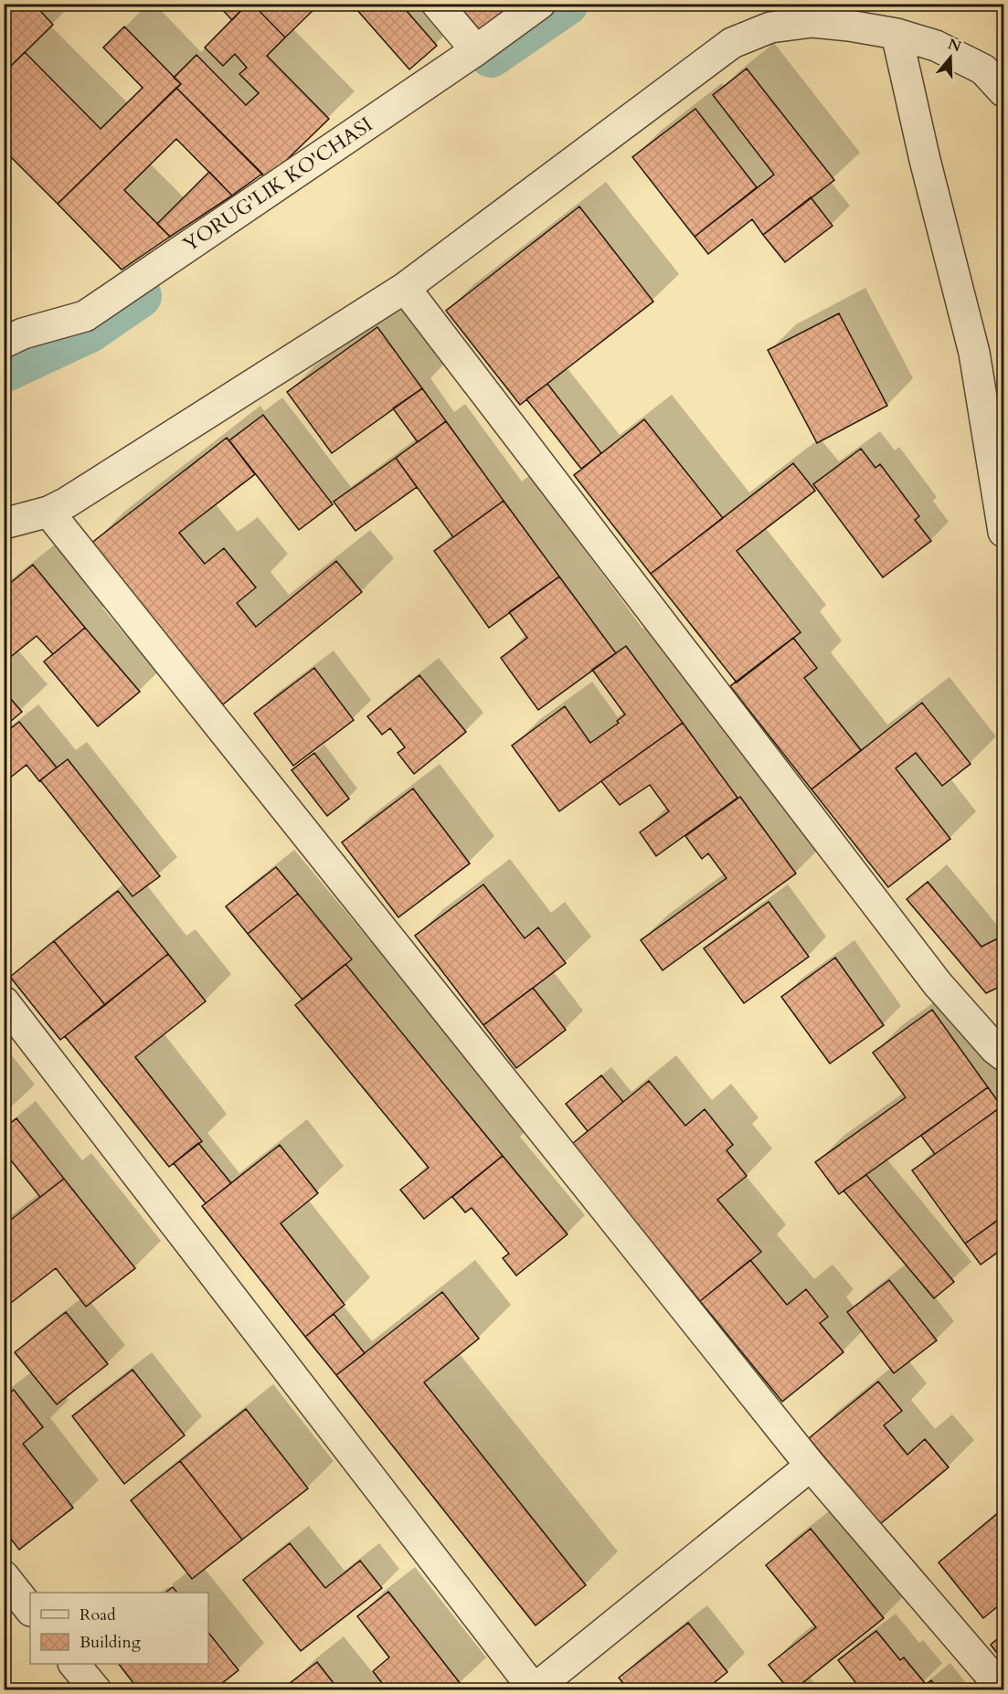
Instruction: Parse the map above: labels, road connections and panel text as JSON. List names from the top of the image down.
{
  "streets": {
    "street": ["YORUG'LIK KO'CHASI"]
  },
  "legend": ["Road", "Building"],
  "north": "top"
}
